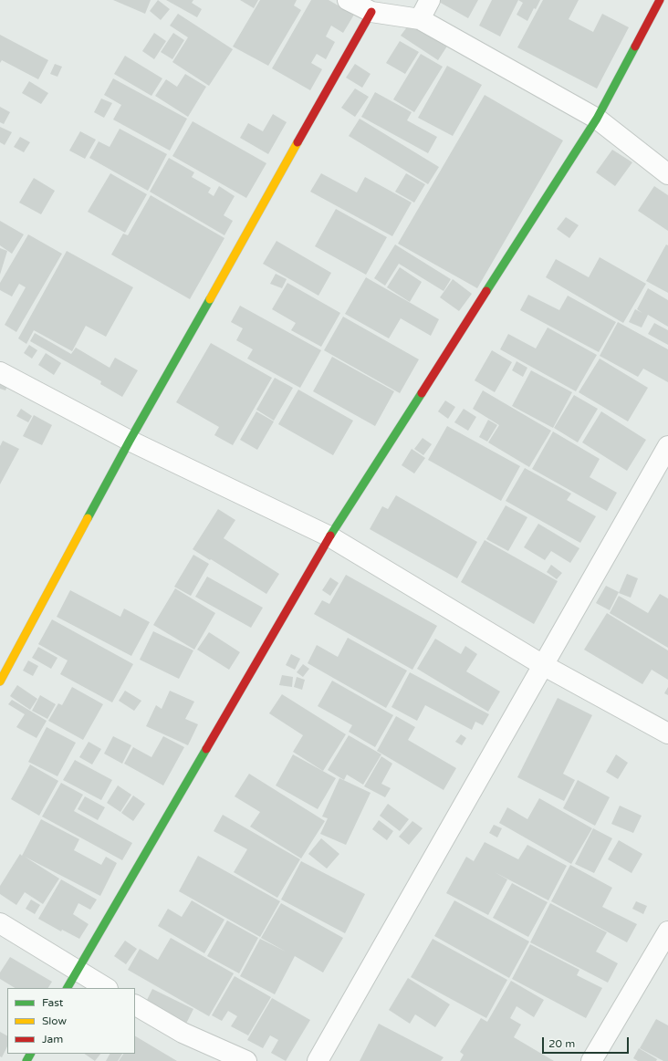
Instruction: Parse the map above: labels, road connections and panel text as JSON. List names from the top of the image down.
{
  "legend": ["Fast", "Slow", "Jam"],
  "scale_bar": "20 m"
}
